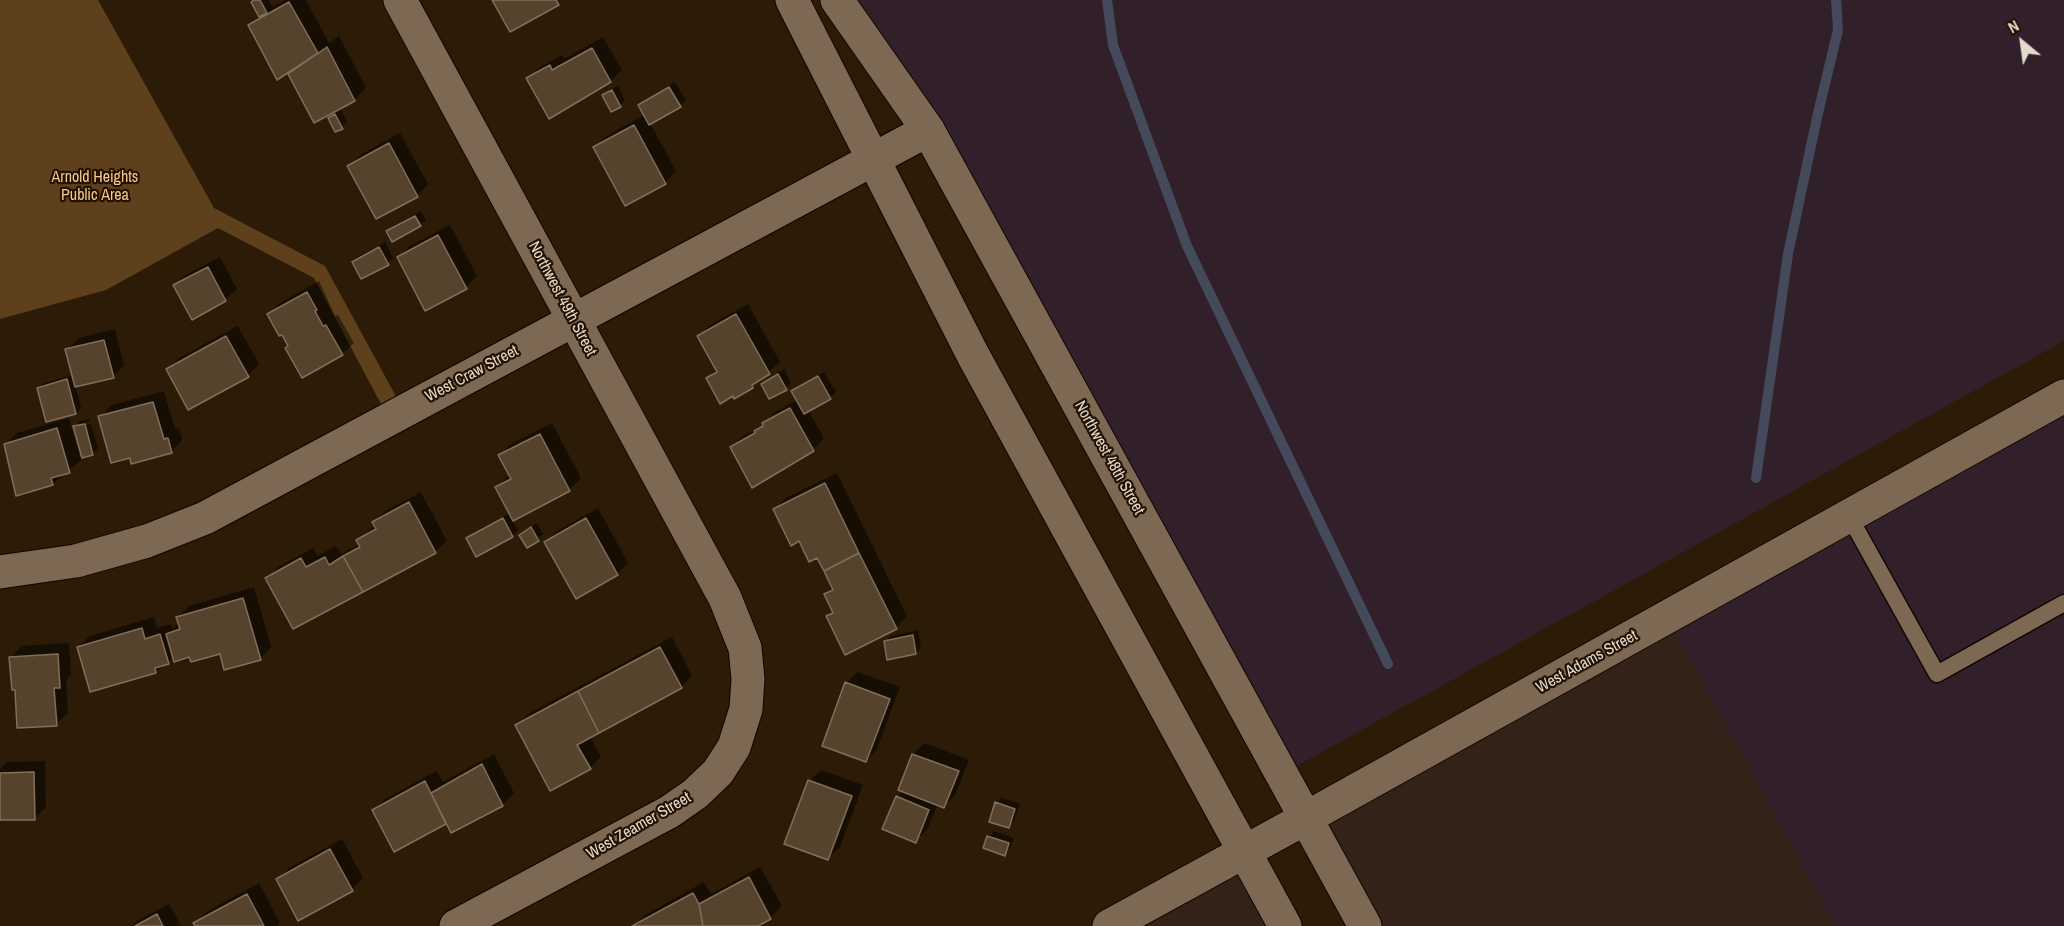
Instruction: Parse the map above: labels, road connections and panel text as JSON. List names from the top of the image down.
{
  "streets": {
    "street": [
      "Northwest 49th Street",
      "West Craw Street",
      "Northwest 48th Street",
      "West Adams Street",
      "West Zeamer Street"
    ]
  },
  "crossings": [
    ["Northwest 49th Street", "West Craw Street"],
    ["Northwest 49th Street", "West Zeamer Street"],
    ["West Craw Street", "Northwest 48th Street"],
    ["Northwest 48th Street", "West Adams Street"]
  ],
  "parks": ["Arnold Heights Public Area"],
  "north": "top left"
}
